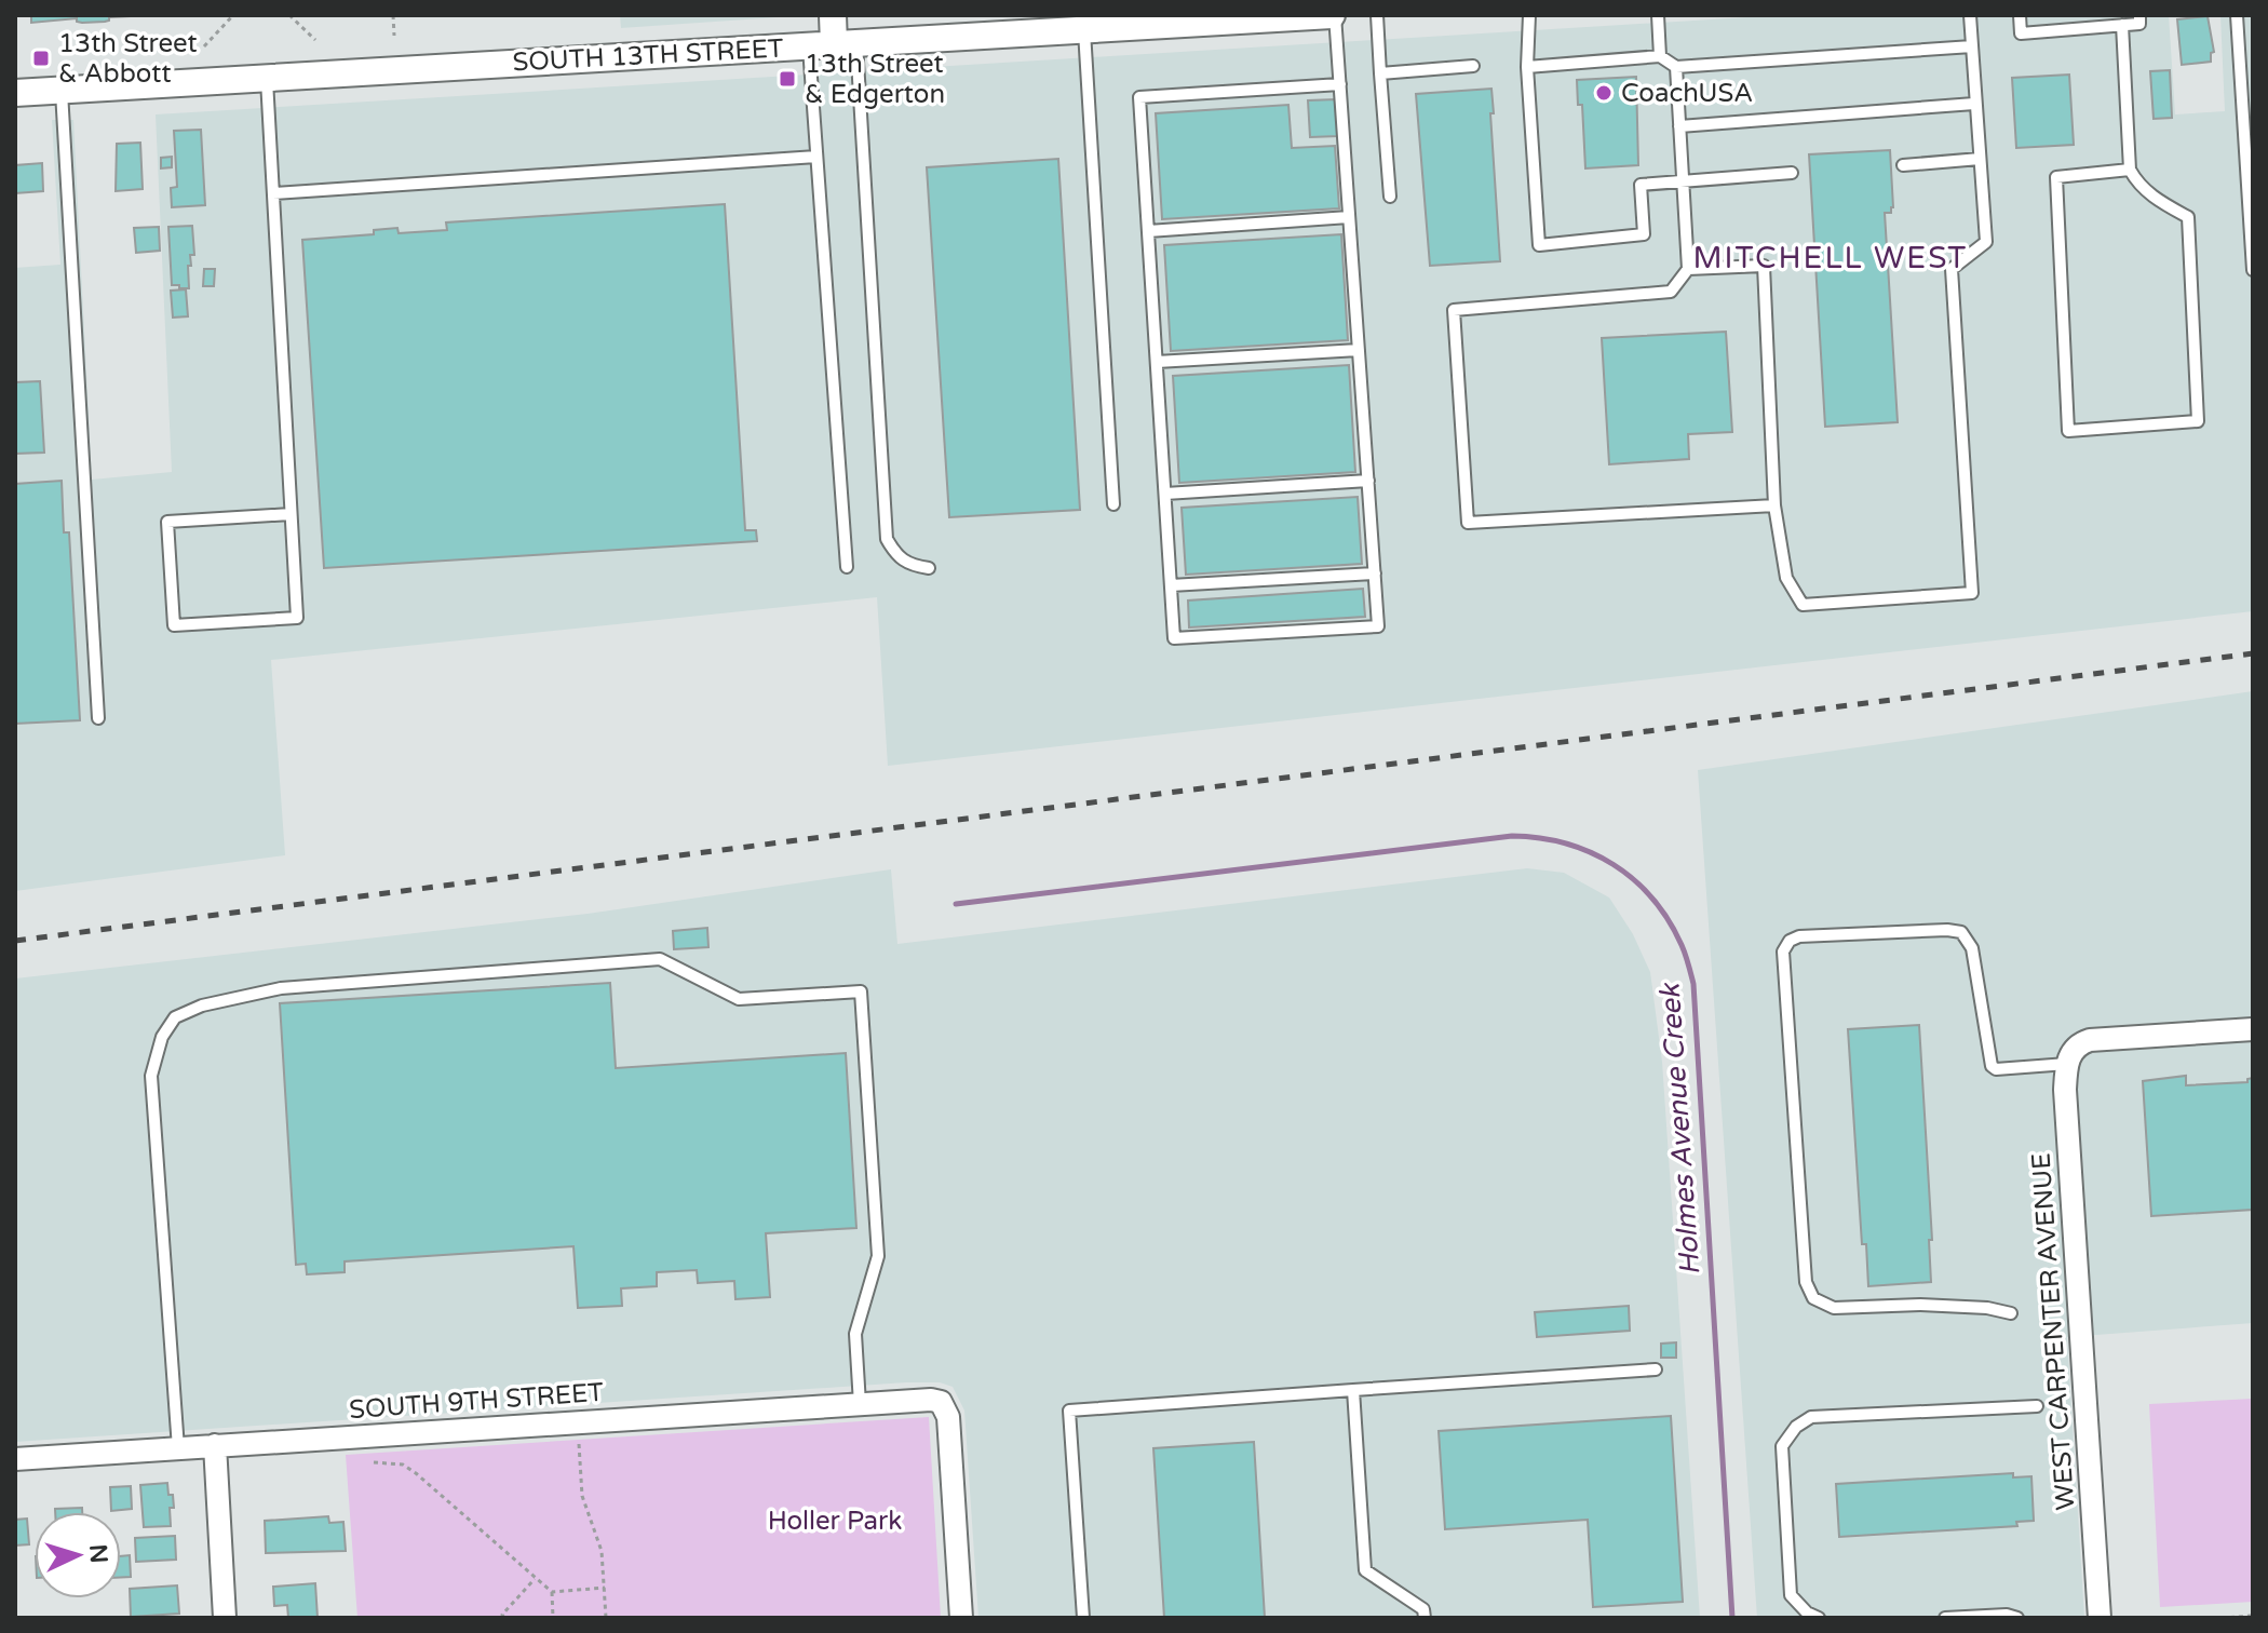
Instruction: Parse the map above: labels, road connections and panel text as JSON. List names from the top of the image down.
{
  "streets": {
    "street": ["SOUTH 13TH STREET", "WEST CARPENTER AVENUE", "SOUTH 9TH STREET"]
  },
  "districts": ["MITCHELL WEST"],
  "water": ["Holmes Avenue Creek"],
  "parks": ["Holler Park"],
  "places": {
    "transit": ["13th Street & Abbott", "13th Street & Edgerton"],
    "other": ["CoachUSA"]
  },
  "north": "right"
}
